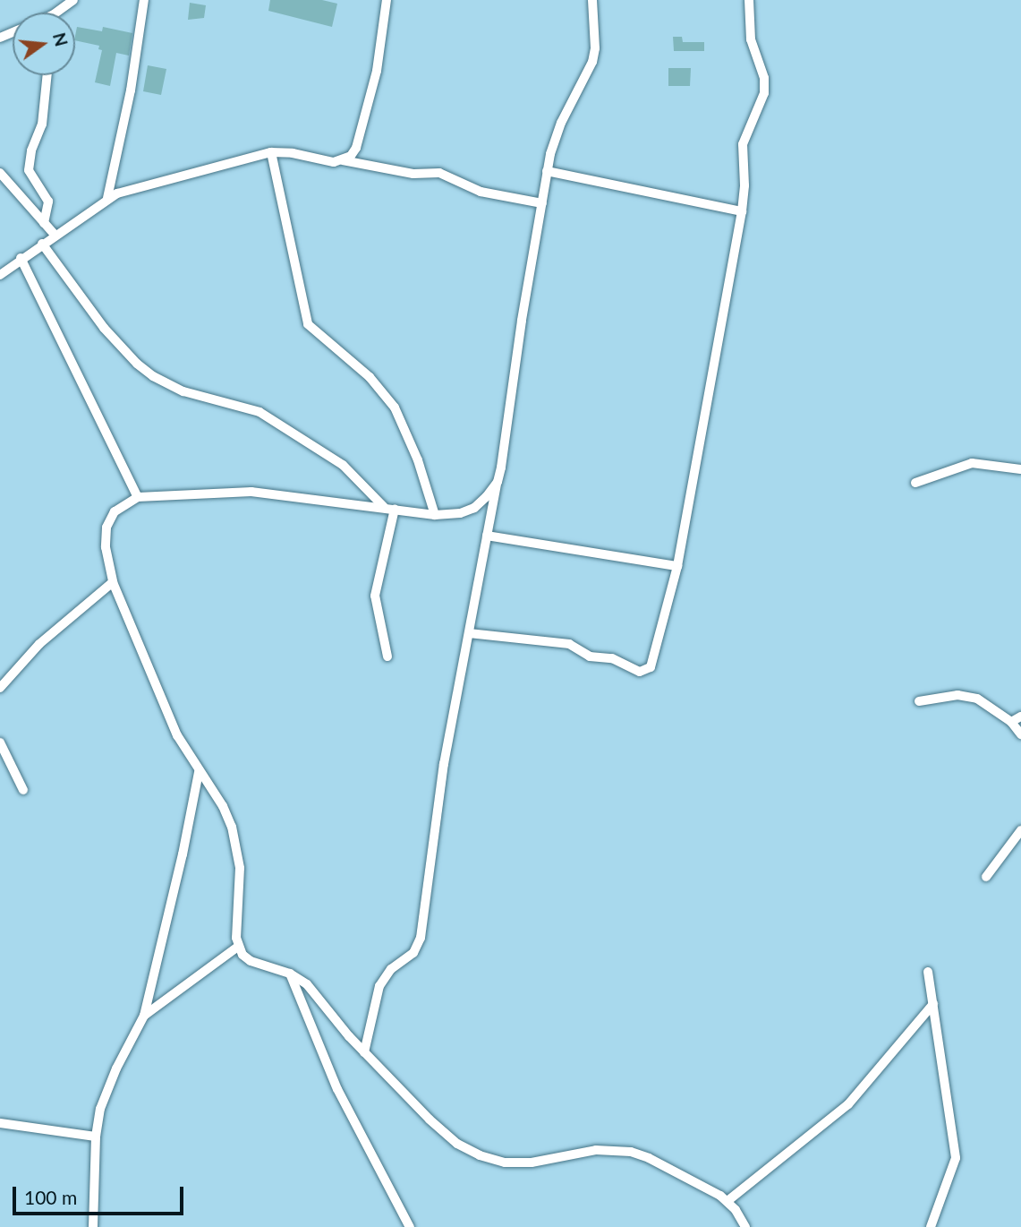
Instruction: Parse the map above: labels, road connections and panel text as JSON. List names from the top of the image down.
{
  "scale_bar": "100 m",
  "north": "right"
}
